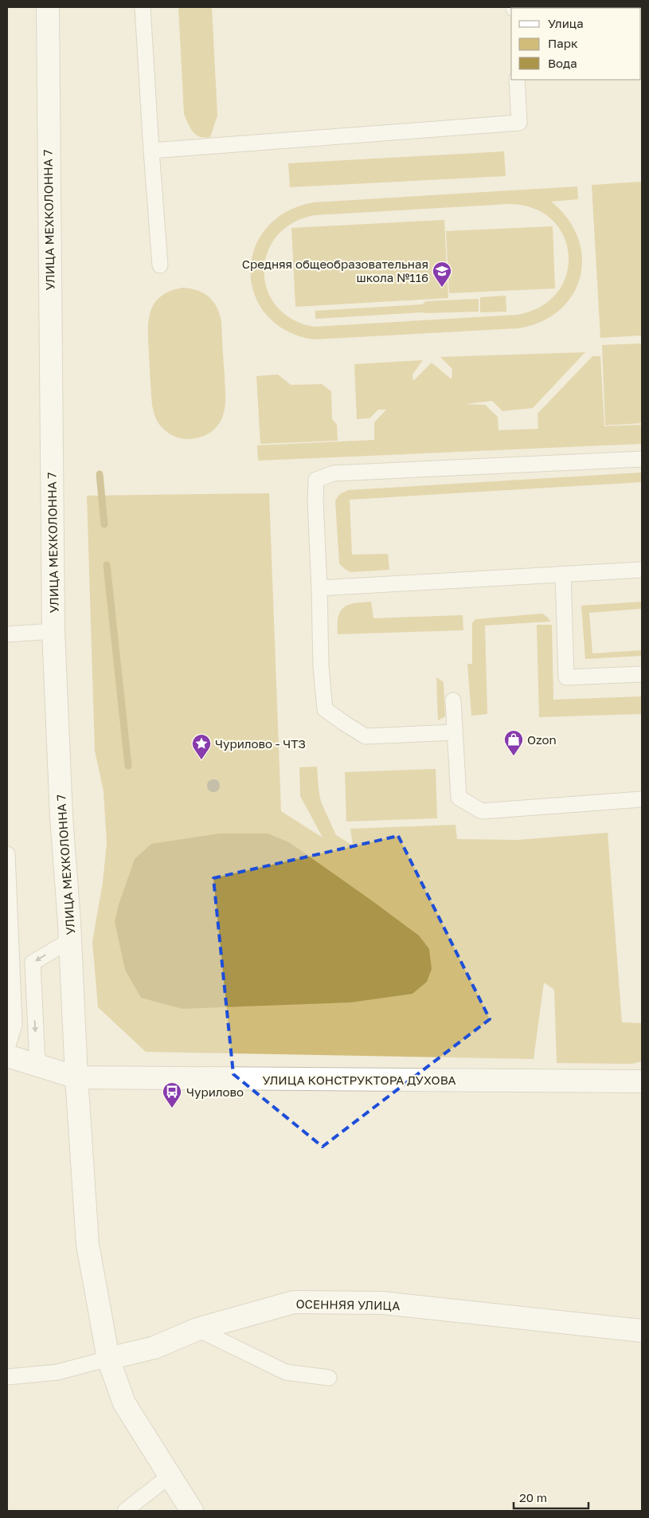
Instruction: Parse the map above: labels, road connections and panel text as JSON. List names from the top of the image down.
{
  "streets": {
    "street": ["УЛИЦА МЕХКОЛОННА 7", "УЛИЦА КОНСТРУКТОРА ДУХОВА", "ОСЕННЯЯ УЛИЦА"]
  },
  "crossings": [
    ["УЛИЦА МЕХКОЛОННА 7", "УЛИЦА КОНСТРУКТОРА ДУХОВА"],
    ["УЛИЦА МЕХКОЛОННА 7", "ОСЕННЯЯ УЛИЦА"]
  ],
  "places": {
    "school or university": ["Средняя общеобразовательная школа №116"],
    "shop": ["Ozon"],
    "place": ["Чурилово - ЧТЗ"],
    "bus stop": ["Чурилово"]
  },
  "legend": ["Улица", "Парк", "Вода"],
  "scale_bar": "20 m"
}
